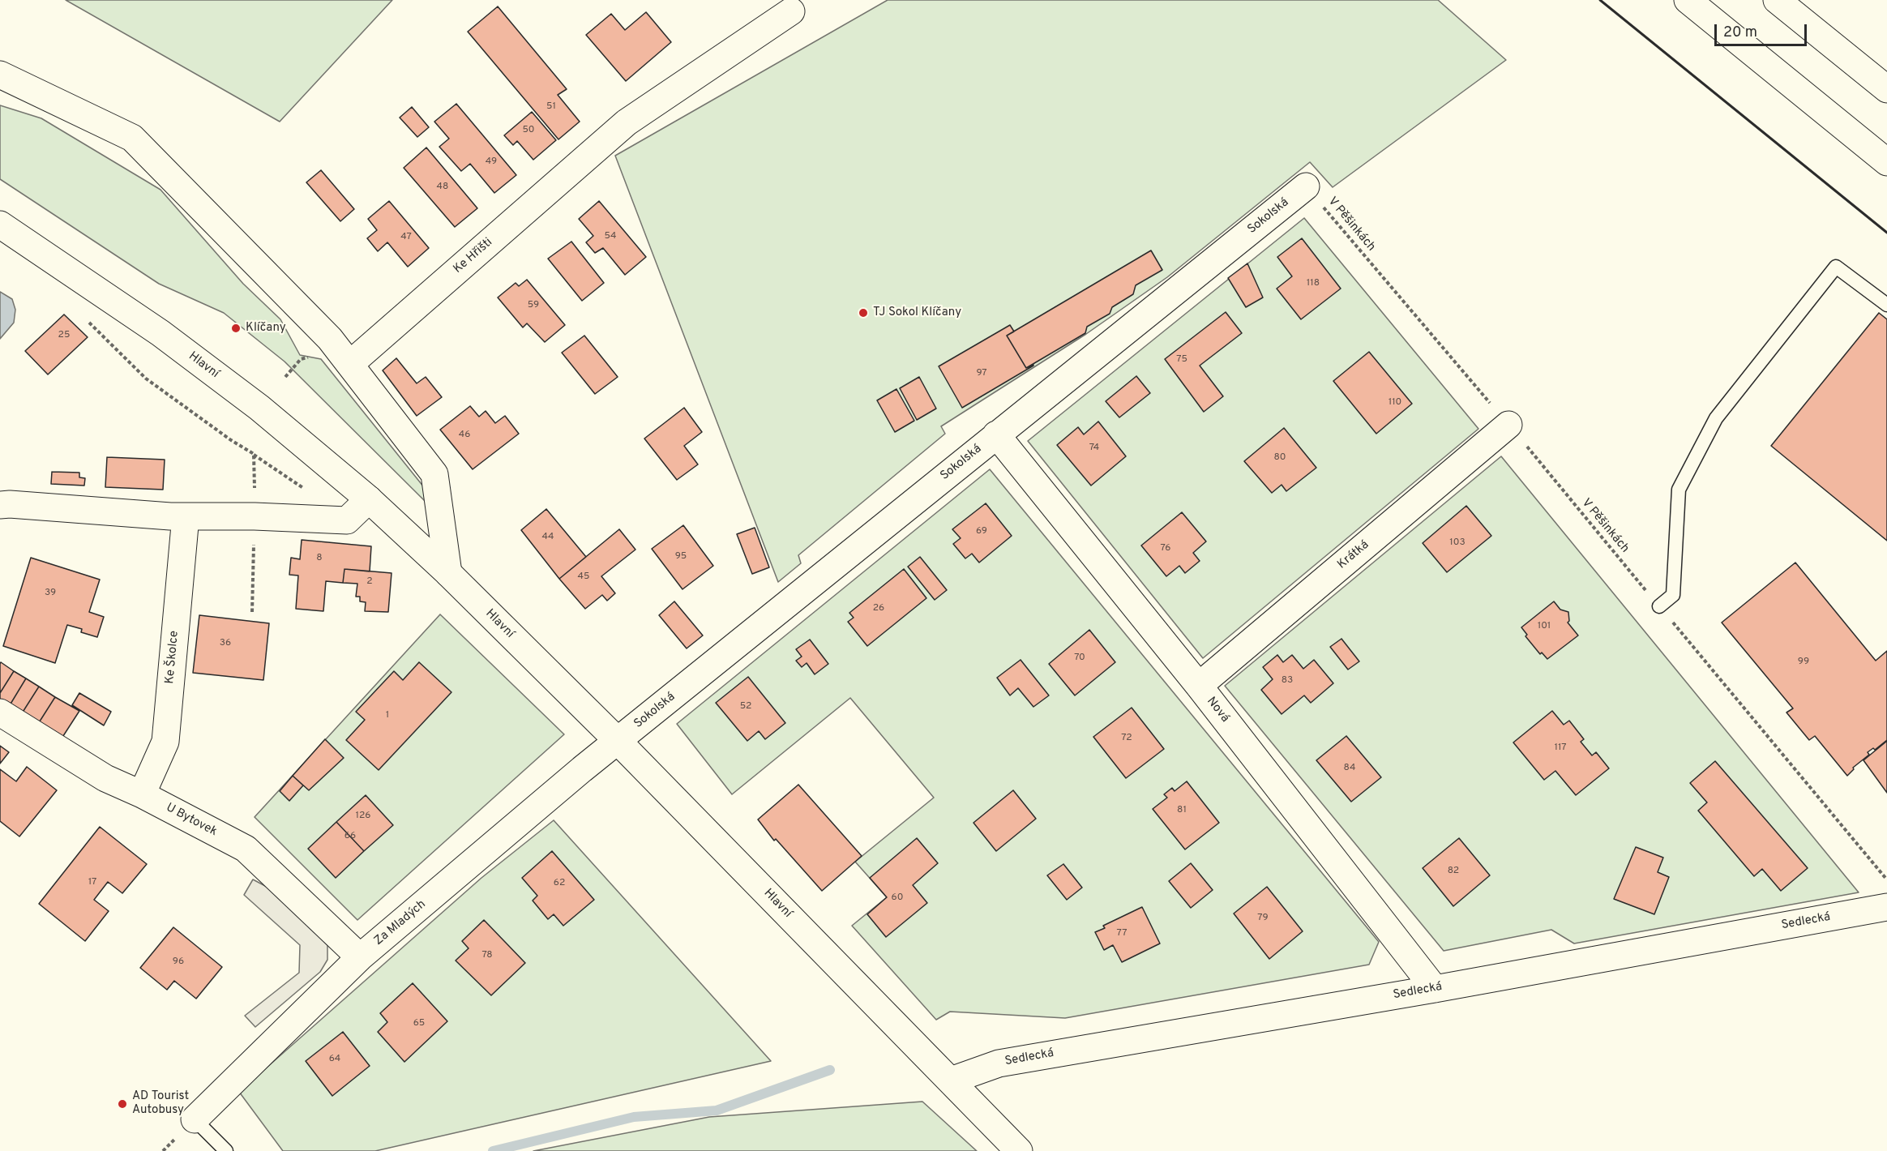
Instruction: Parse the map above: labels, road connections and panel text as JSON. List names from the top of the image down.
{
  "streets": {
    "main road": [
      "Sokolská",
      "Ke Hřišti",
      "Hlavní",
      "Krátká",
      "Ke Školce",
      "Nová",
      "U Bytovek",
      "Sedlecká",
      "Za Mladých"
    ],
    "path": ["V Pěšinkách"]
  },
  "crossings": [
    ["Sokolská", "V Pěšinkách"],
    ["Sokolská", "Hlavní"],
    ["Sokolská", "Nová"],
    ["Sokolská", "Za Mladých"],
    ["V Pěšinkách", "Krátká"],
    ["Hlavní", "Sedlecká"],
    ["Hlavní", "Za Mladých"],
    ["Krátká", "Nová"],
    ["Ke Školce", "U Bytovek"],
    ["Nová", "Sedlecká"],
    ["U Bytovek", "Za Mladých"]
  ],
  "places": ["TJ Sokol Klíčany", "Klíčany", "AD Tourist Autobusy"],
  "house_numbers": [
    "51",
    "50",
    "49",
    "48",
    "54",
    "47",
    "118",
    "59",
    "25",
    "75",
    "97",
    "110",
    "46",
    "74",
    "80",
    "69",
    "44",
    "103",
    "76",
    "95",
    "8",
    "45",
    "2",
    "39",
    "26",
    "101",
    "36",
    "70",
    "99",
    "83",
    "52",
    "1",
    "72",
    "117",
    "84",
    "81",
    "126",
    "66",
    "82",
    "17",
    "62",
    "60",
    "79",
    "77",
    "78",
    "96",
    "65",
    "64"
  ],
  "scale_bar": "20 m"
}
